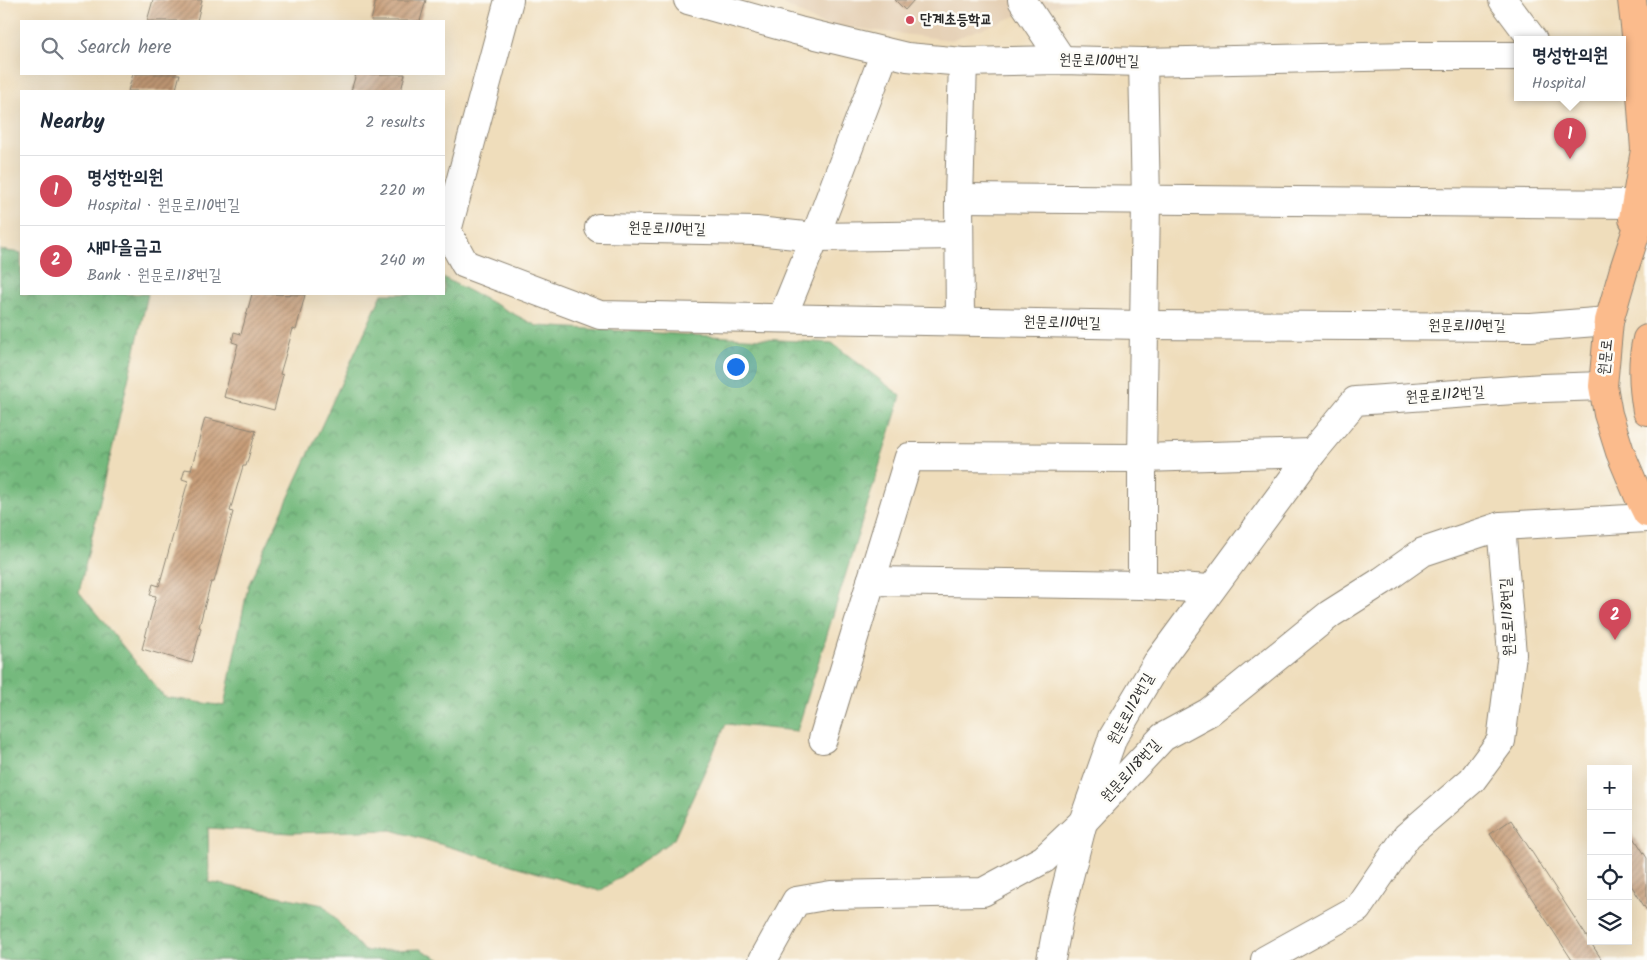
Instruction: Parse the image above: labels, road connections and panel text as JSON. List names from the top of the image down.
{
  "streets": {
    "main road": ["원문로"],
    "street": [
      "원문로100번길",
      "원문로110번길",
      "원문로112번길",
      "원문로118번길"
    ]
  },
  "crossings": [
    ["원문로110번길", "원문로"],
    ["원문로", "원문로112번길"],
    ["원문로112번길", "원문로118번길"]
  ],
  "places": ["단계초등학교"],
  "page": {
    "search": "Search here",
    "popup": ["명성한의원", "Hospital"],
    "heading": ["Nearby", "2 results"],
    "pins": ["1", "2"],
    "list": [
      {
        "mark": "1",
        "name": "명성한의원",
        "note": "Hospital · 원문로110번길",
        "value": "220 m"
      },
      {
        "mark": "2",
        "name": "새마을금고",
        "note": "Bank · 원문로118번길",
        "value": "240 m"
      }
    ],
    "map_buttons": ["+", "−"]
  }
}
